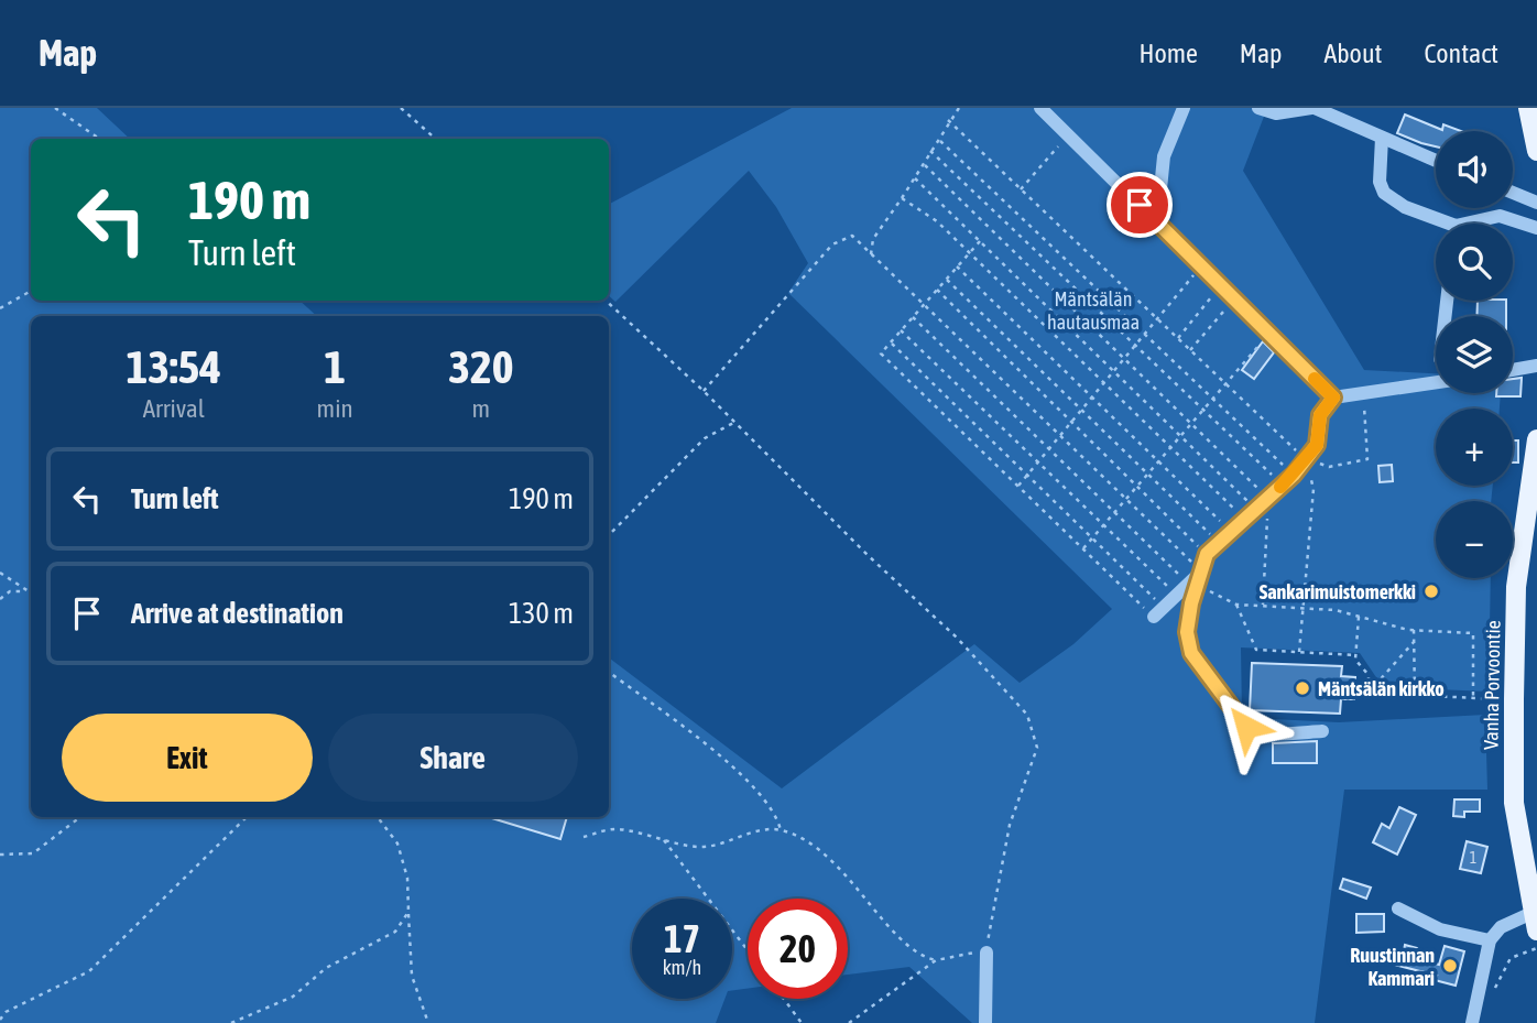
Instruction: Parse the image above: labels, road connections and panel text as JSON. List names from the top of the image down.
{
  "streets": {
    "main road": ["Vanha Porvoontie"]
  },
  "parks": ["Mäntsälän hautausmaa"],
  "places": ["Sankarimuistomerkki", "Mäntsälän kirkko", "Ruustinnan Kammari"],
  "house_numbers": ["1"],
  "page": {
    "header": "Map",
    "nav": [
      "Home",
      "Map",
      "About",
      "Contact"
    ],
    "map_buttons": ["+", "−"],
    "turn": ["190 m", "Turn left"],
    "eta": [
      "13:54",
      "Arrival",
      "1",
      "min",
      "320",
      "m"
    ],
    "list": [
      {
        "name": "Turn left",
        "value": "190 m"
      },
      {
        "name": "Arrive at destination",
        "value": "130 m"
      }
    ],
    "buttons": ["Exit", "Share"],
    "speed": "17 km/h",
    "limit": "20"
  }
}
